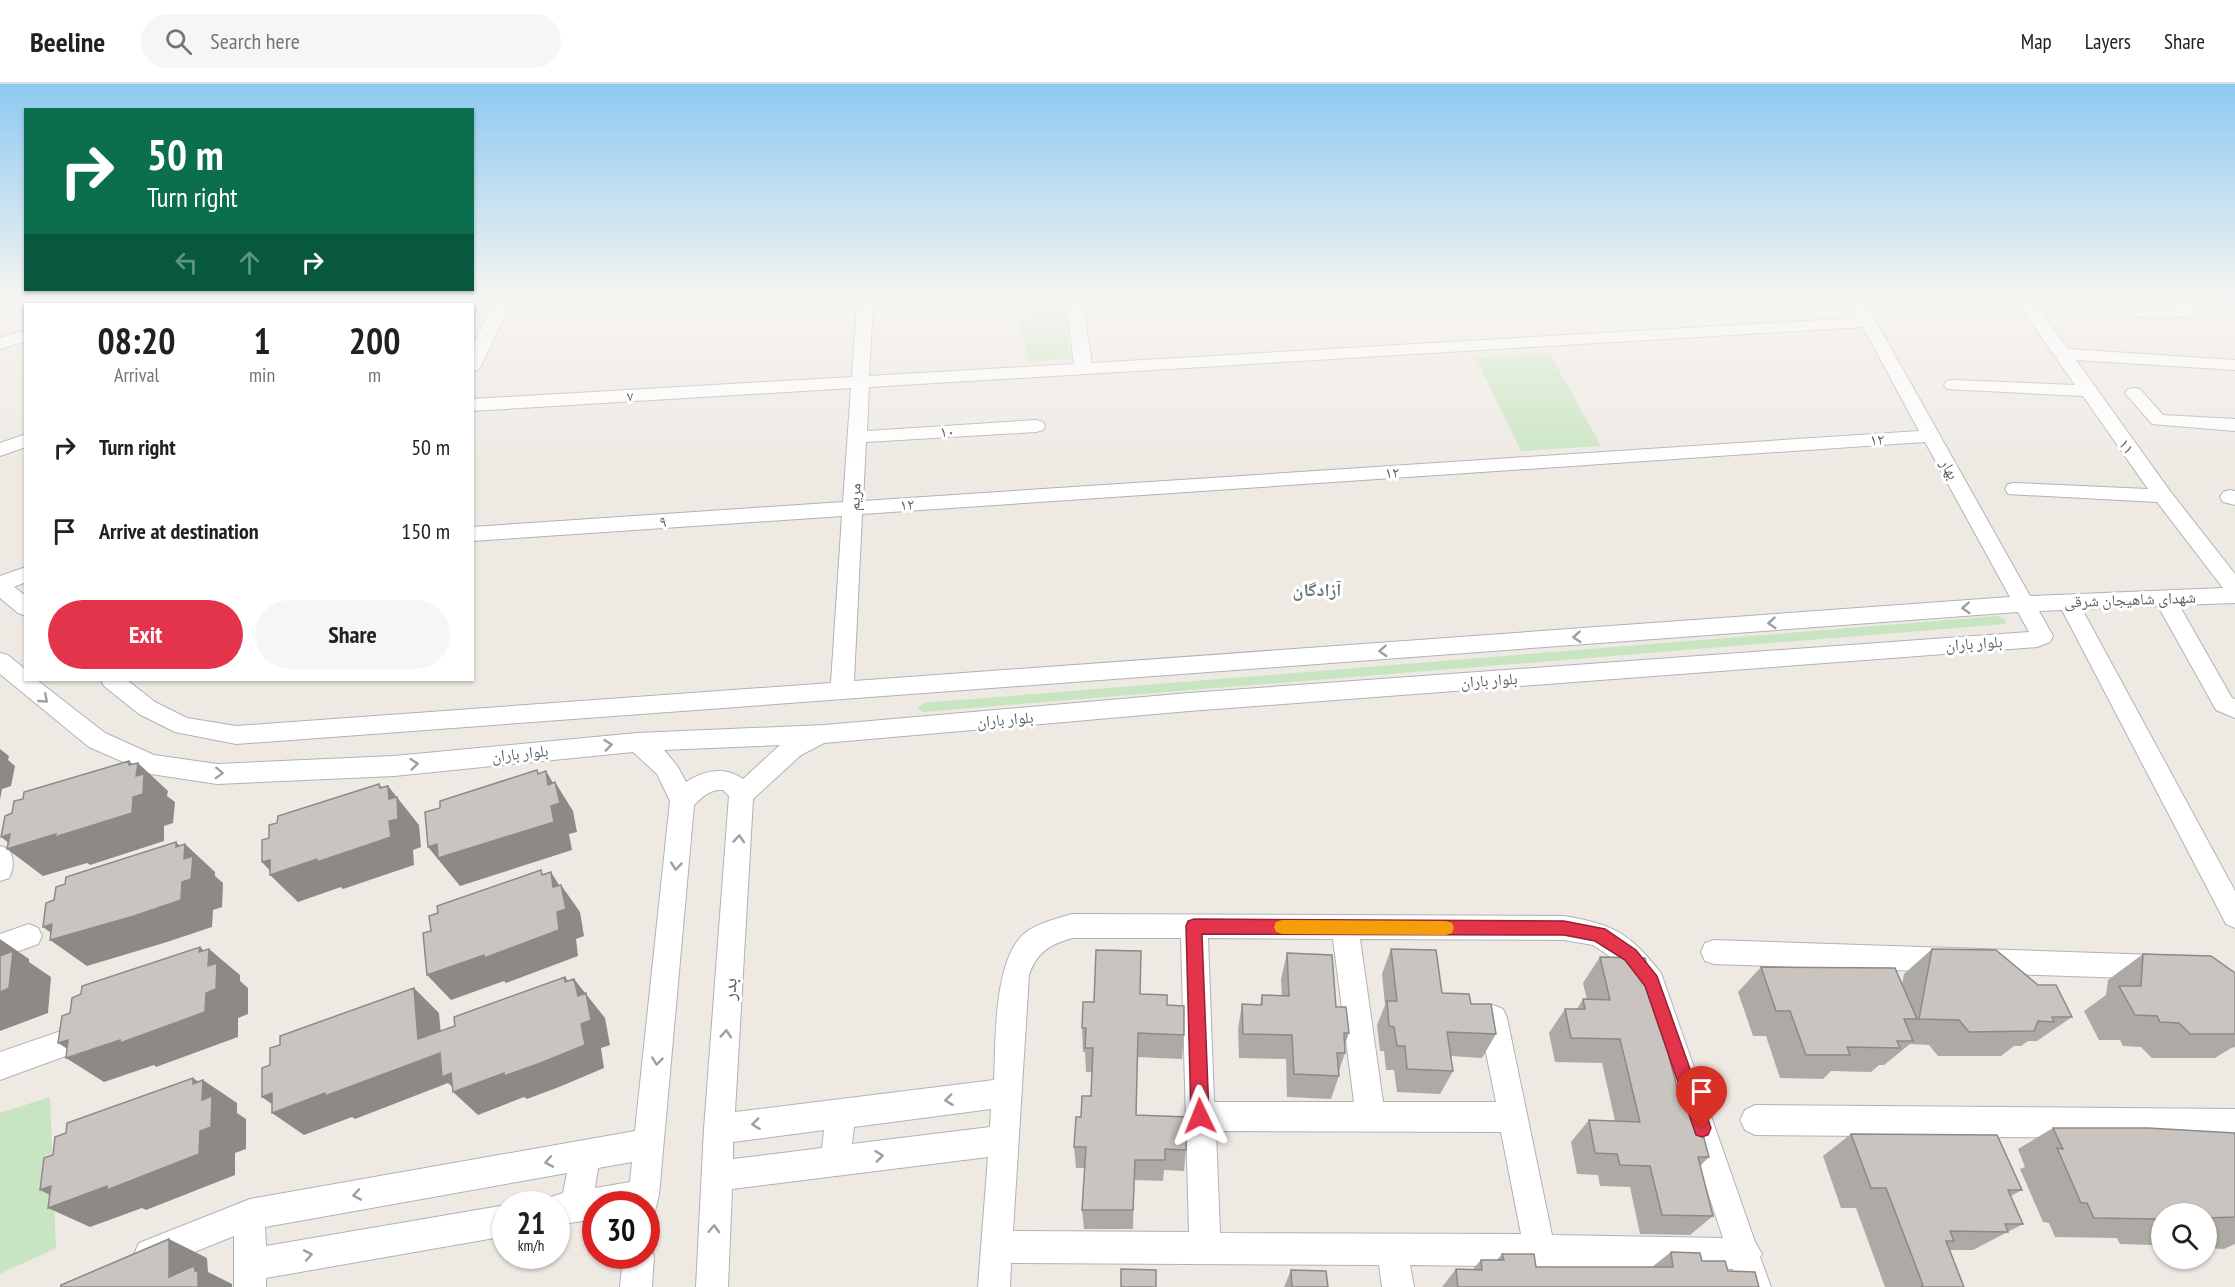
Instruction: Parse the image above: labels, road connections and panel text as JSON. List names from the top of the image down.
{
  "streets": {
    "street": [
      "۷",
      "۱۰",
      "۱۲",
      "۱۱",
      "بهار",
      "مریم",
      "۹",
      "شهدای شاهیجان شرقی",
      "بلوار باران",
      "بدر"
    ]
  },
  "crossings": [
    ["۷", "مریم"],
    ["۱۰", "مریم"],
    ["۱۲", "بهار"],
    ["۱۲", "مریم"],
    ["۱۲", "۹"],
    ["بهار", "شهدای شاهیجان شرقی"],
    ["بهار", "بلوار باران"],
    ["مریم", "۹"]
  ],
  "districts": ["آزادگان"],
  "page": {
    "header": "Beeline",
    "search": "Search here",
    "nav": ["Map", "Layers", "Share"],
    "turn": ["50 m", "Turn right"],
    "eta": [
      "08:20",
      "Arrival",
      "1",
      "min",
      "200",
      "m"
    ],
    "list": [
      {
        "name": "Turn right",
        "value": "50 m"
      },
      {
        "name": "Arrive at destination",
        "value": "150 m"
      }
    ],
    "buttons": ["Exit", "Share"],
    "speed": "21 km/h",
    "limit": "30"
  }
}
